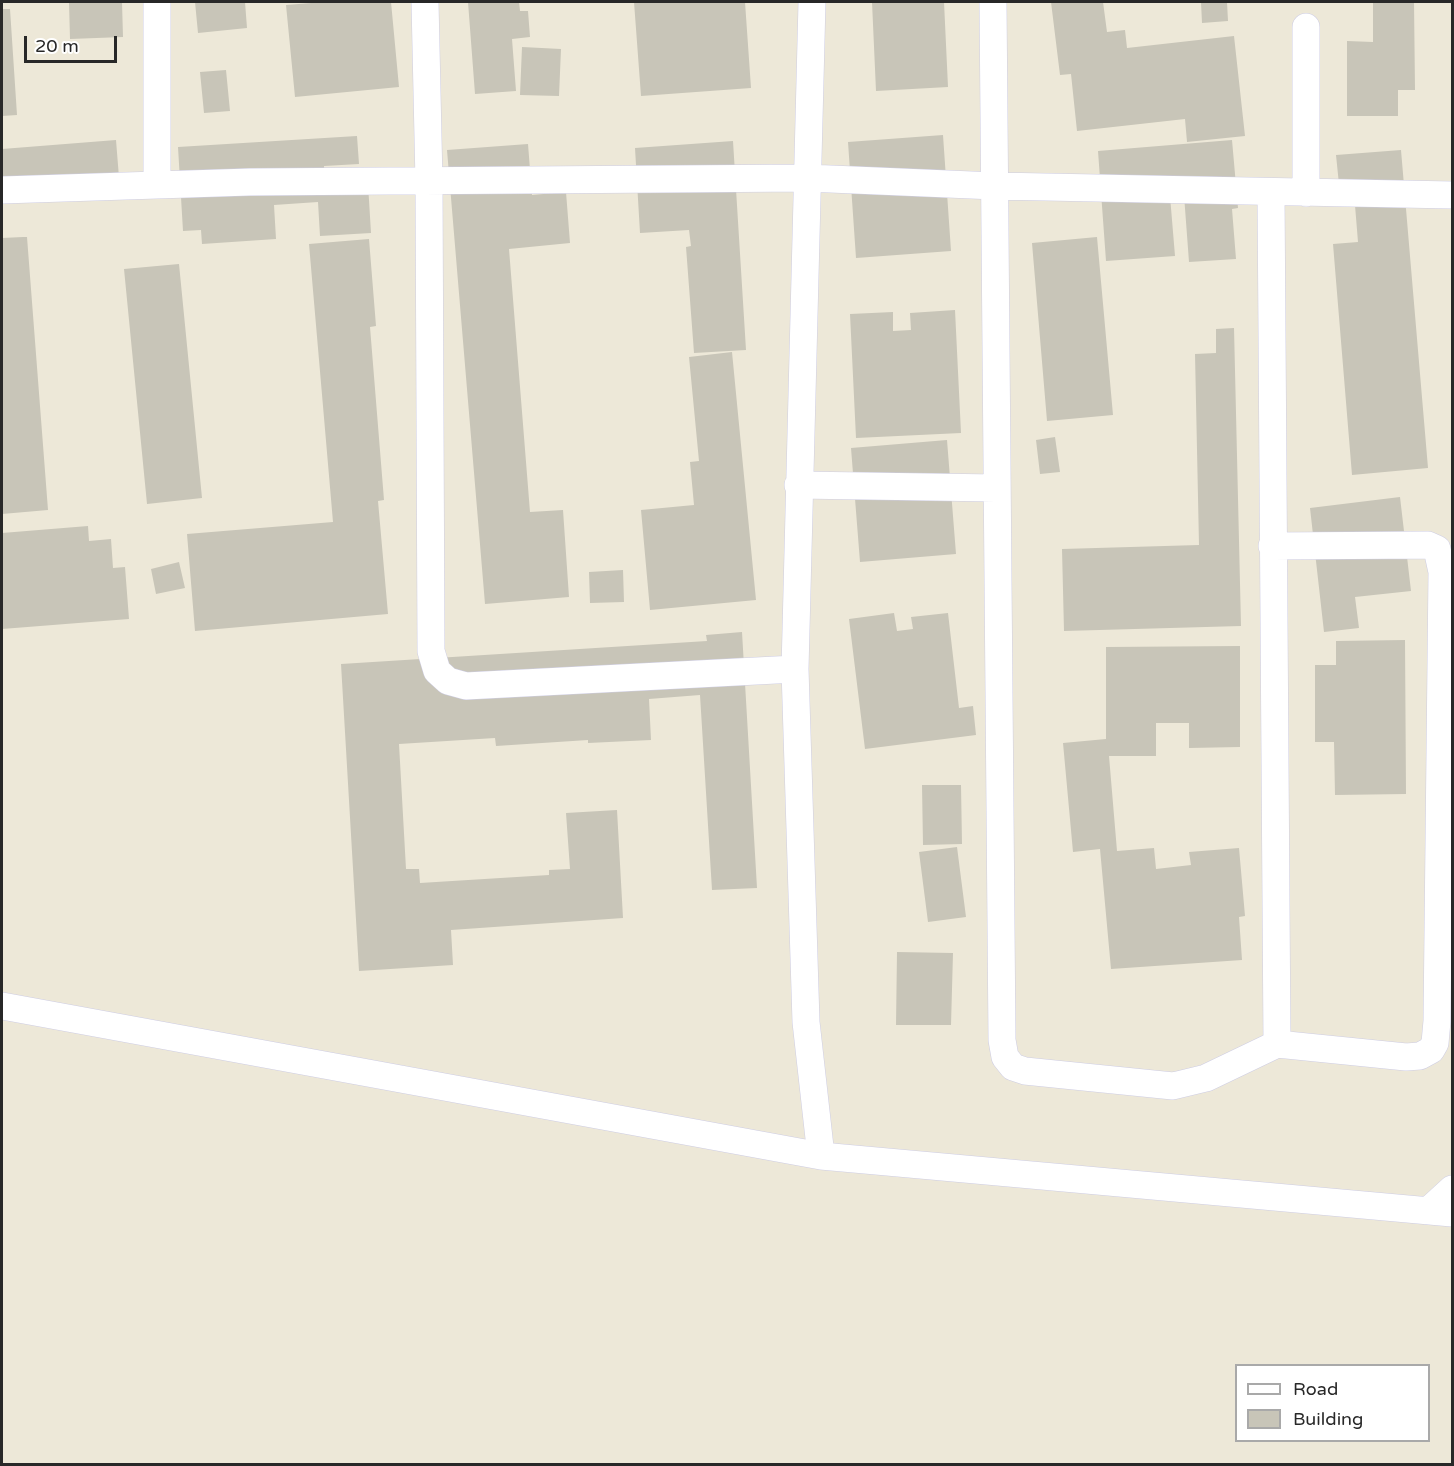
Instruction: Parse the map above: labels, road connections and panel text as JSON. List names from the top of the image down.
{
  "legend": ["Road", "Building"],
  "scale_bar": "20 m"
}
